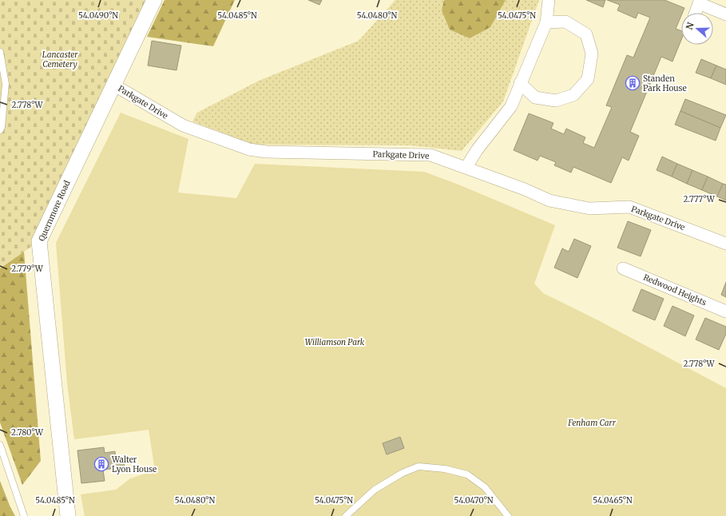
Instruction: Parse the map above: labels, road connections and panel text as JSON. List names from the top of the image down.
{
  "streets": {
    "street": ["Parkgate Drive", "Quernmore Road", "Redwood Heights"]
  },
  "crossings": [
    ["Parkgate Drive", "Quernmore Road"]
  ],
  "parks": ["Lancaster Cemetery", "Williamson Park", "Fenham Carr"],
  "places": {
    "building": ["Standen Park House", "Walter Lyon House"]
  },
  "north": "left",
  "coordinates": [
    "54.0490°N",
    "54.0485°N",
    "54.0480°N",
    "54.0475°N",
    "2.778°W",
    "2.777°W",
    "2.779°W",
    "2.780°W",
    "54.0470°N",
    "54.0465°N"
  ]
}
